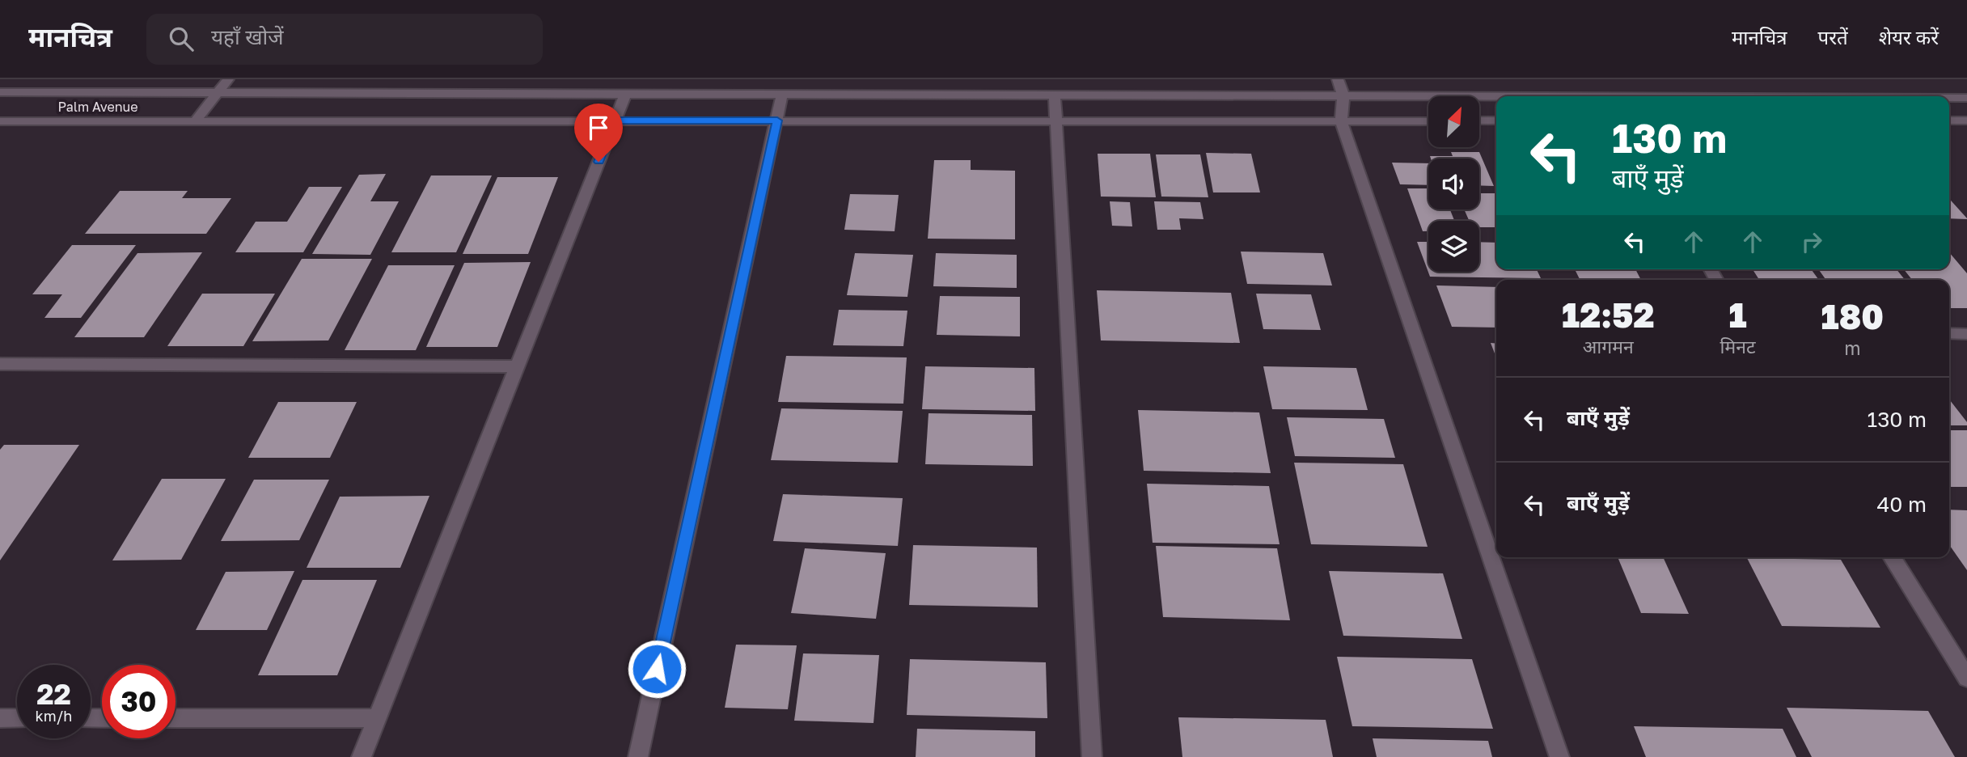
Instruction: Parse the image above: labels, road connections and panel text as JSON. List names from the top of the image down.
{
  "streets": {
    "street": ["Palm Avenue"]
  },
  "north": "top right",
  "page": {
    "header": "मानचित्र",
    "search": "यहाँ खोजें",
    "nav": ["मानचित्र", "परतें", "शेयर करें"],
    "turn": ["130 m", "बाएँ मुड़ें"],
    "eta": [
      "12:52",
      "आगमन",
      "1",
      "मिनट",
      "180",
      "m"
    ],
    "list": [
      {
        "name": "बाएँ मुड़ें",
        "value": "130 m"
      },
      {
        "name": "बाएँ मुड़ें",
        "value": "40 m"
      }
    ],
    "speed": "22 km/h",
    "limit": "30"
  }
}
